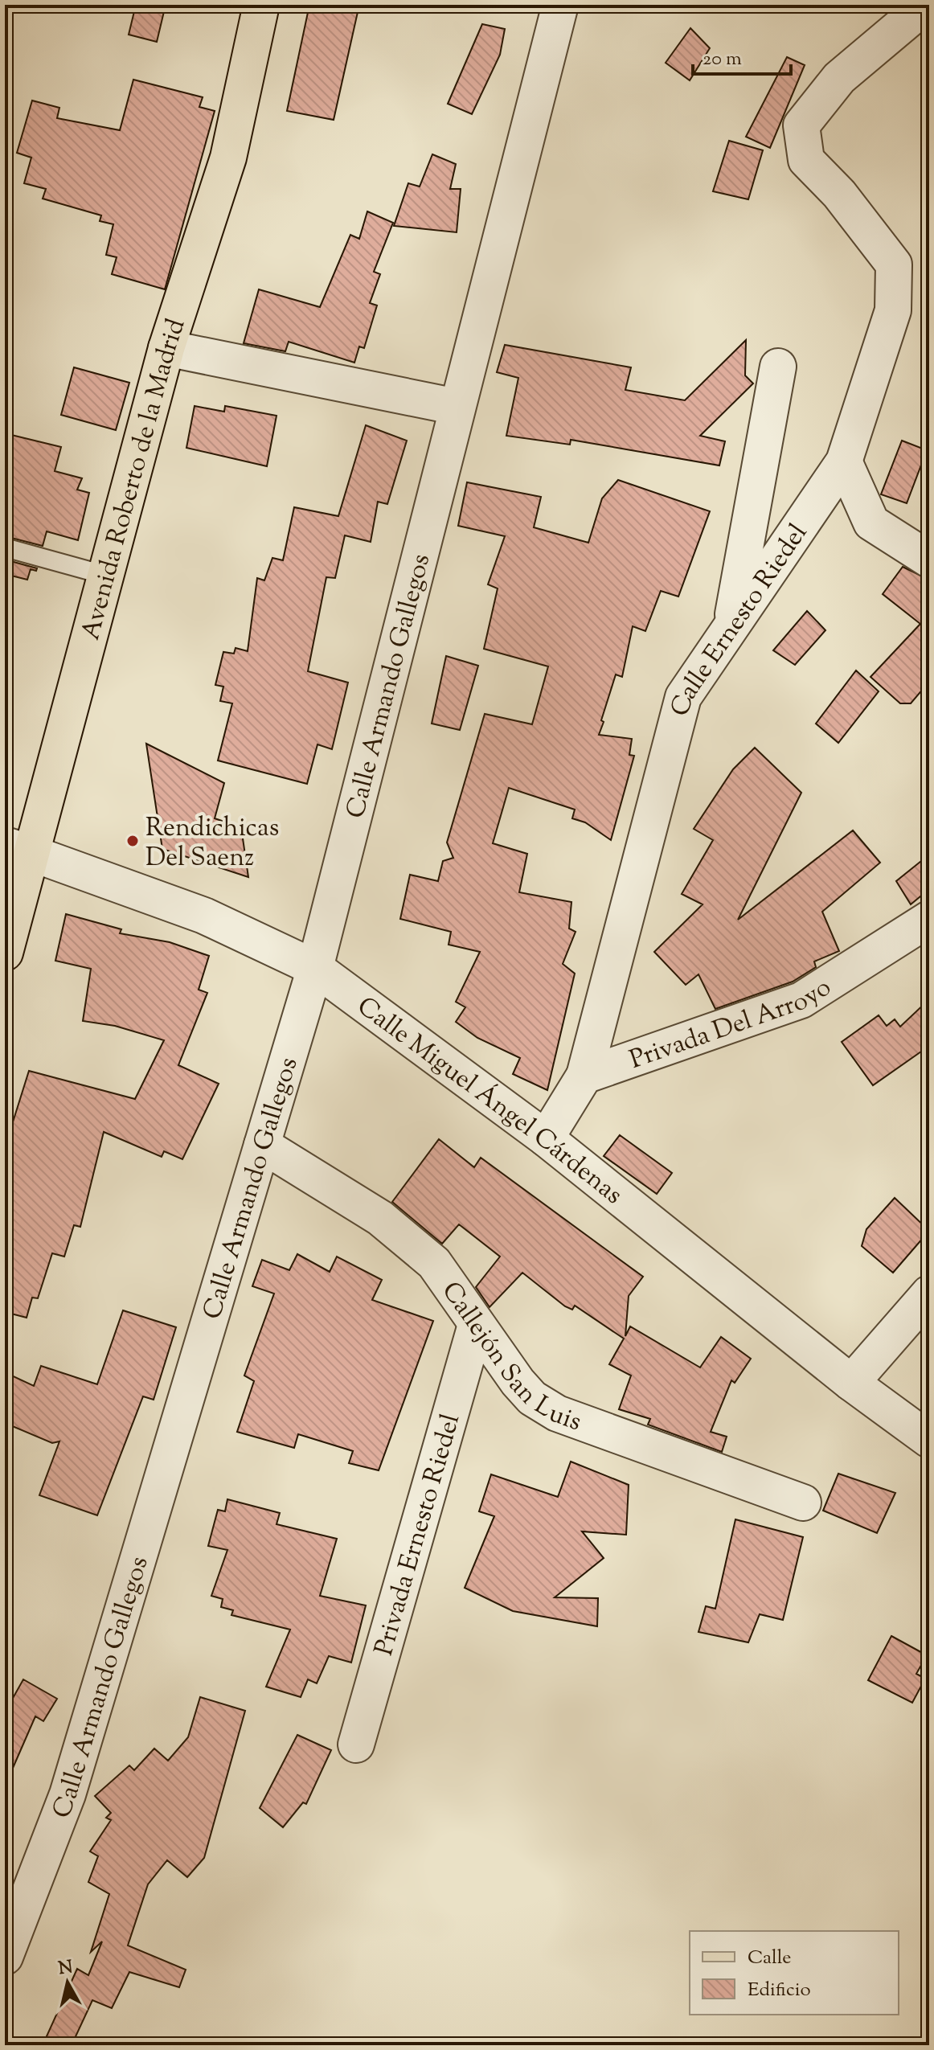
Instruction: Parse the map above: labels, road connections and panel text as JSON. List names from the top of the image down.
{
  "streets": {
    "main road": ["Avenida Roberto de la Madrid"],
    "street": [
      "Calle Ernesto Riedel",
      "Calle Armando Gallegos",
      "Privada Del Arroyo",
      "Calle Miguel Ángel Cárdenas",
      "Callejón San Luis",
      "Privada Ernesto Riedel"
    ]
  },
  "crossings": [
    ["Avenida Roberto de la Madrid", "Calle Miguel Ángel Cárdenas"],
    ["Calle Ernesto Riedel", "Privada Del Arroyo"],
    ["Calle Armando Gallegos", "Calle Miguel Ángel Cárdenas"],
    ["Calle Armando Gallegos", "Callejón San Luis"],
    ["Callejón San Luis", "Privada Ernesto Riedel"]
  ],
  "places": ["Rendichicas Del Saenz"],
  "legend": ["Calle", "Edificio"],
  "scale_bar": "20 m",
  "north": "top"
}
